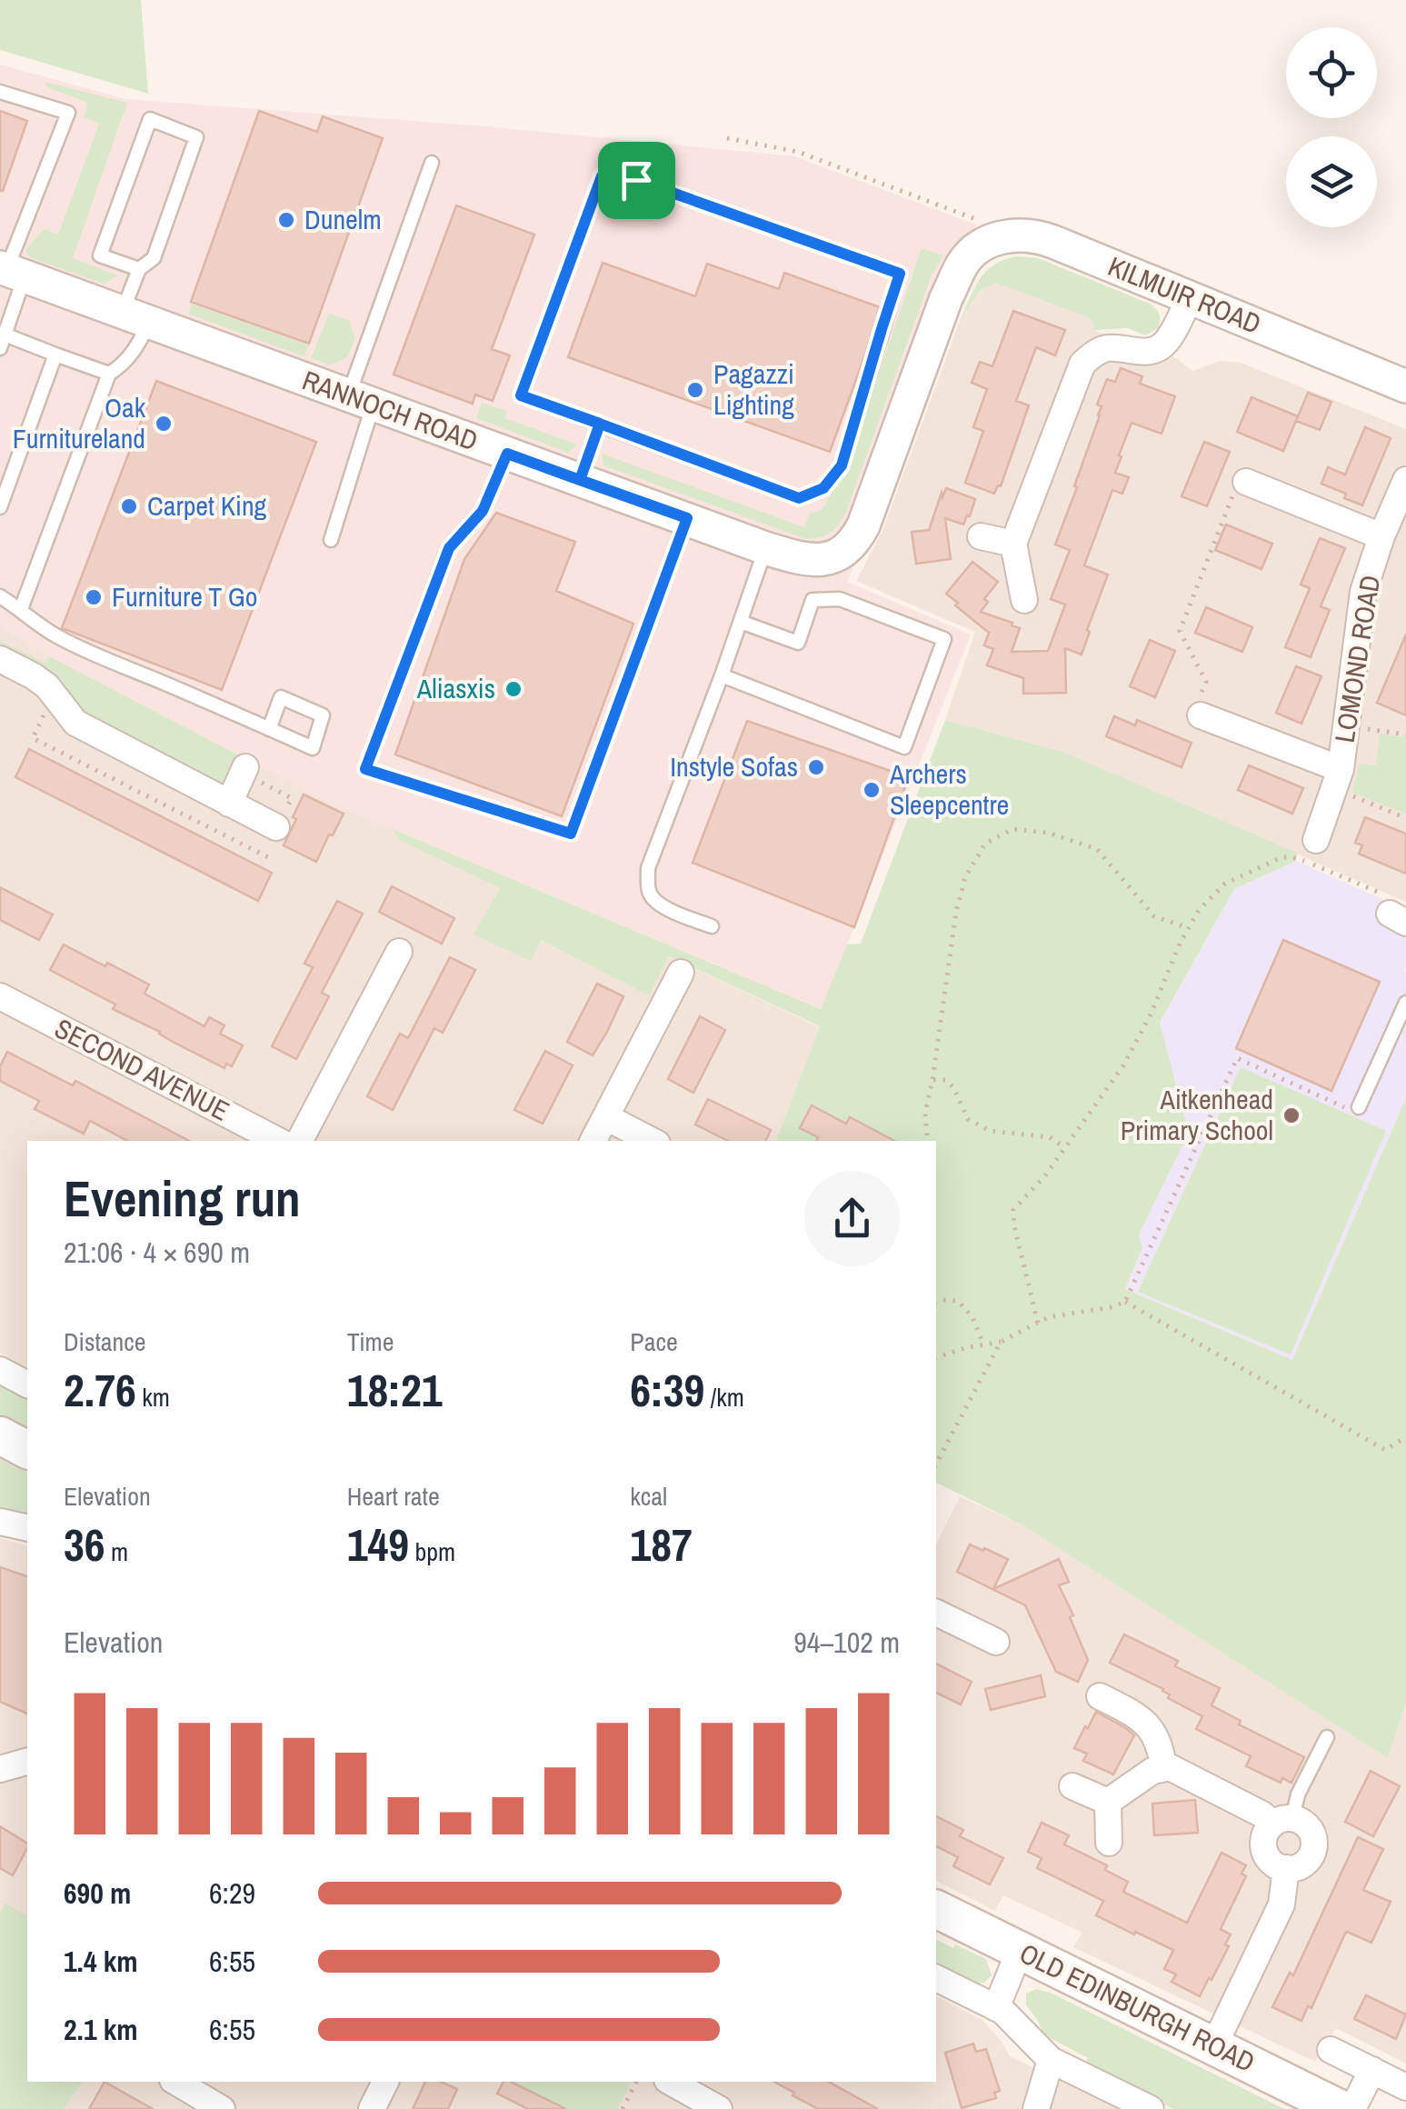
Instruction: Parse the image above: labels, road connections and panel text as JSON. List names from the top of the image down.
{
  "streets": {
    "main road": ["OLD EDINBURGH ROAD"],
    "street": [
      "KILMUIR ROAD",
      "RANNOCH ROAD",
      "LOMOND ROAD",
      "SECOND AVENUE"
    ]
  },
  "crossings": [
    ["KILMUIR ROAD", "RANNOCH ROAD"]
  ],
  "places": [
    "Dunelm",
    "Pagazzi Lighting",
    "Oak Furnitureland",
    "Carpet King",
    "Furniture T Go",
    "Aliasxis",
    "Instyle Sofas",
    "Archers Sleepcentre",
    "Aitkenhead Primary School"
  ],
  "page": {
    "heading": ["Evening run", "21:06 · 4 × 690 m"],
    "stats": [
      ["Distance", "2.76 km"],
      ["Time", "18:21"],
      ["Pace", "6:39 /km"],
      ["Elevation", "36 m"],
      ["Heart rate", "149 bpm"],
      ["kcal", "187"]
    ],
    "chart": ["Elevation", "94–102 m"],
    "list": [
      {
        "name": "690 m",
        "note": "6:29"
      },
      {
        "name": "1.4 km",
        "note": "6:55"
      },
      {
        "name": "2.1 km",
        "note": "6:55"
      }
    ]
  }
}
